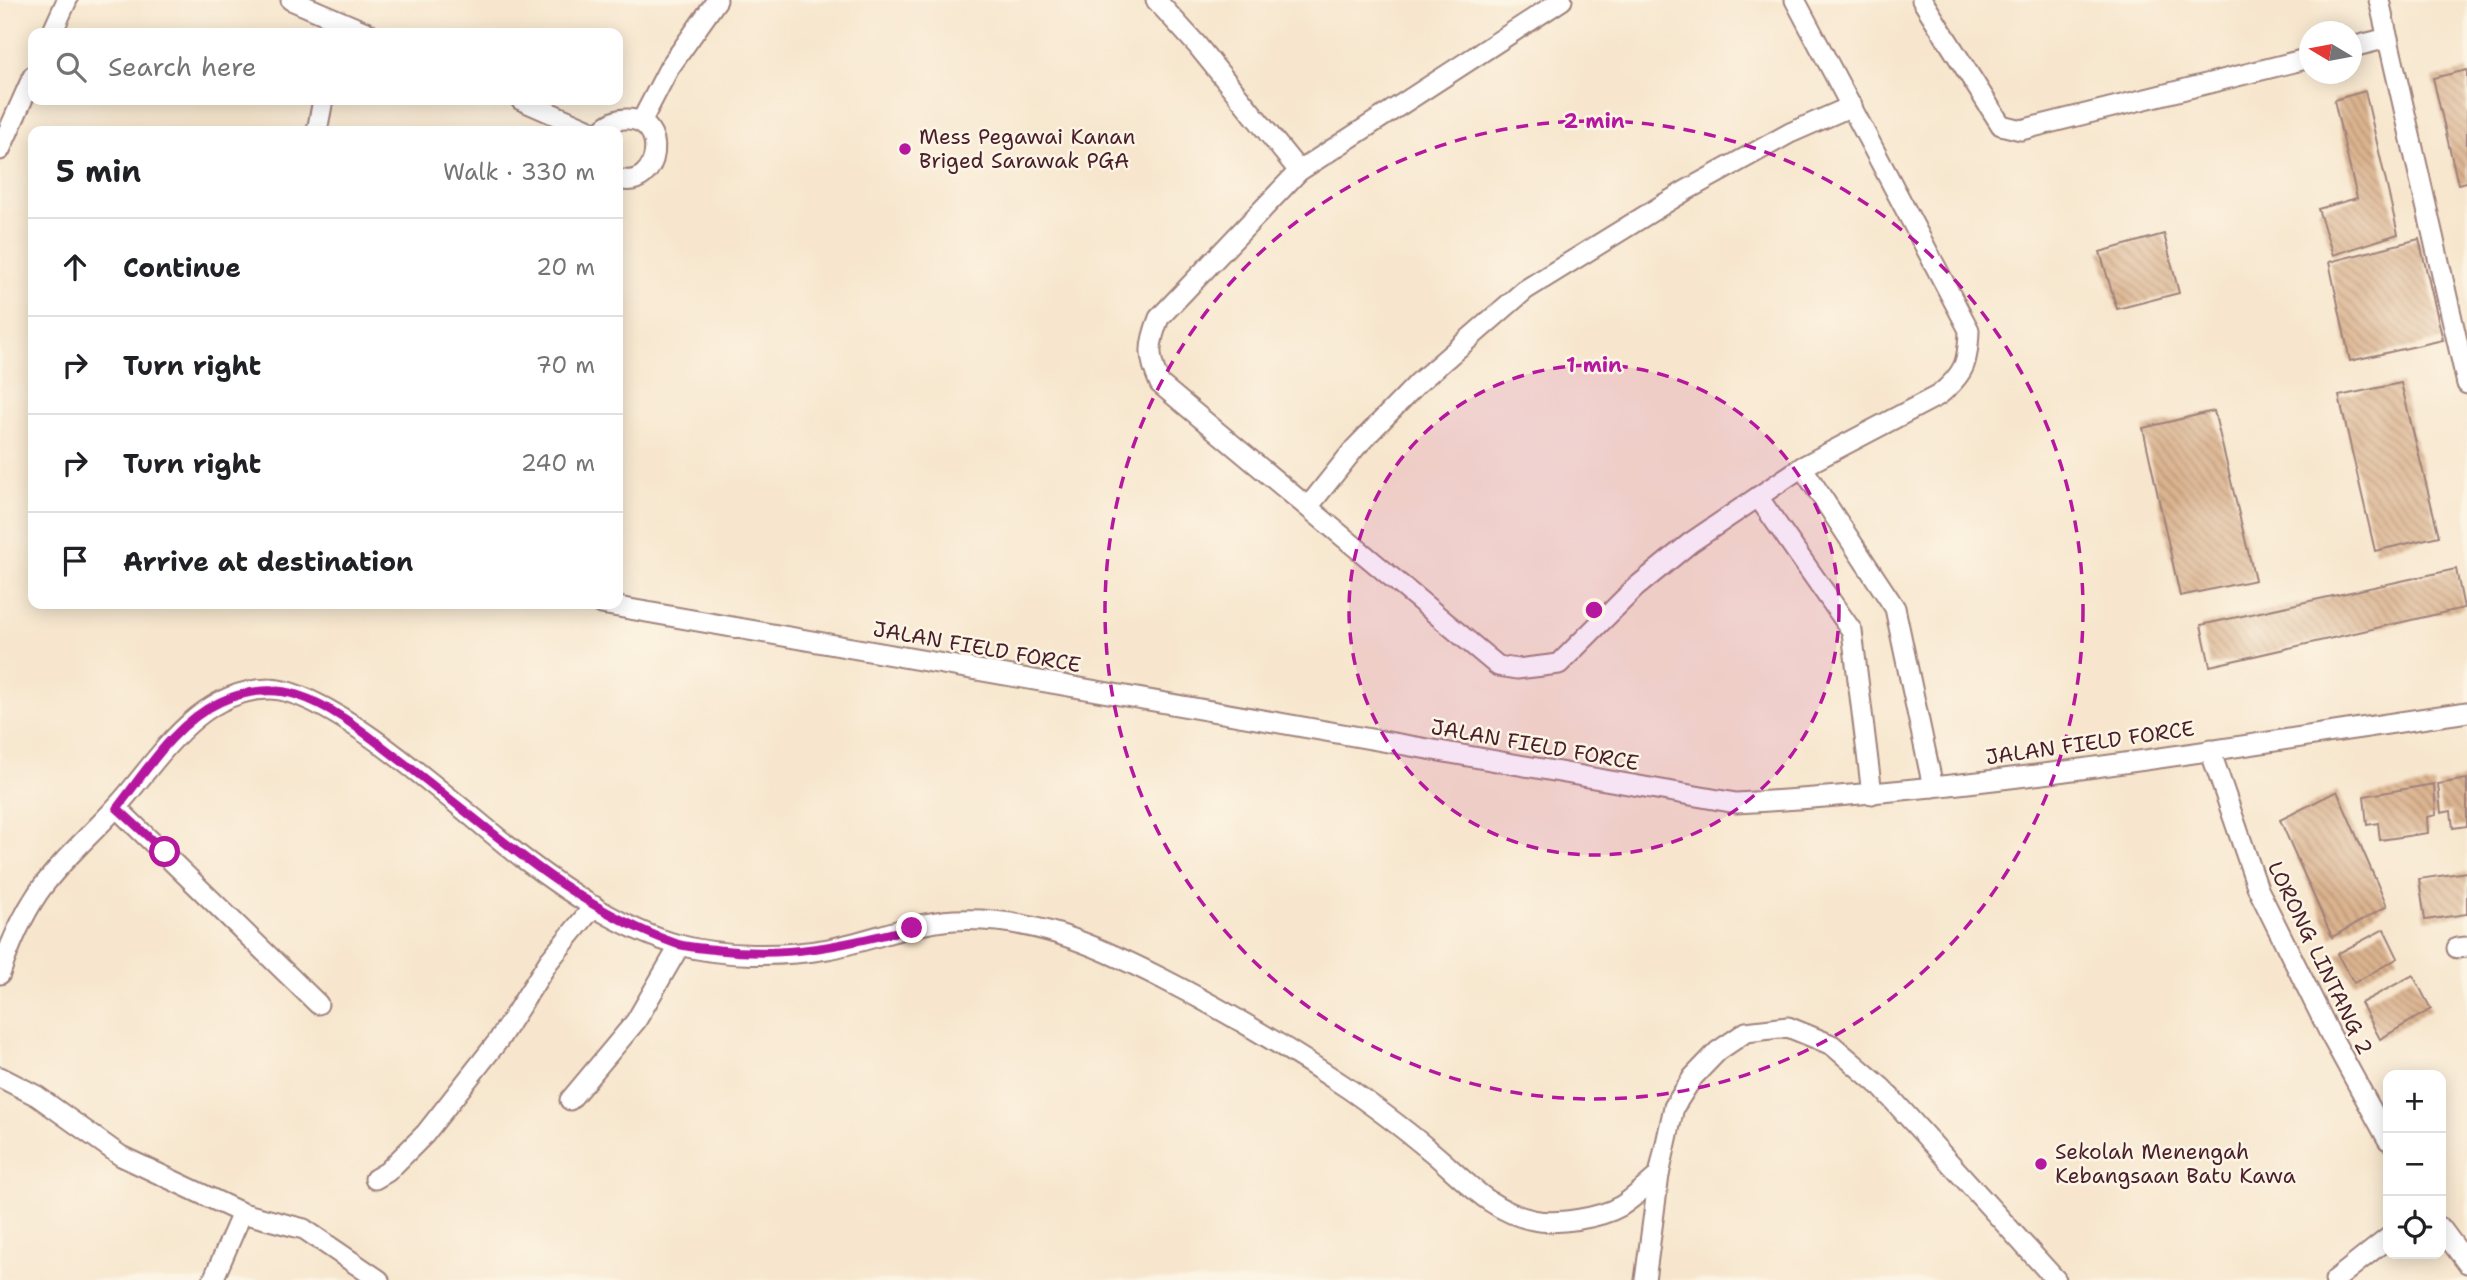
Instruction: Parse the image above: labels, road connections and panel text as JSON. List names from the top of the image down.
{
  "streets": {
    "street": ["JALAN FIELD FORCE", "LORONG LINTANG 2"]
  },
  "crossings": [
    ["JALAN FIELD FORCE", "LORONG LINTANG 2"]
  ],
  "places": ["Mess Pegawai Kanan Briged Sarawak PGA", "Sekolah Menengah Kebangsaan Batu Kawa"],
  "north": "left",
  "page": {
    "search": "Search here",
    "heading": ["5 min", "Walk · 330 m"],
    "list": [
      ["Continue", "20 m"],
      ["Turn right", "70 m"],
      ["Turn right", "240 m"],
      "Arrive at destination"
    ],
    "map_buttons": ["+", "−"]
  },
  "rings": ["2 min", "1 min"]
}
